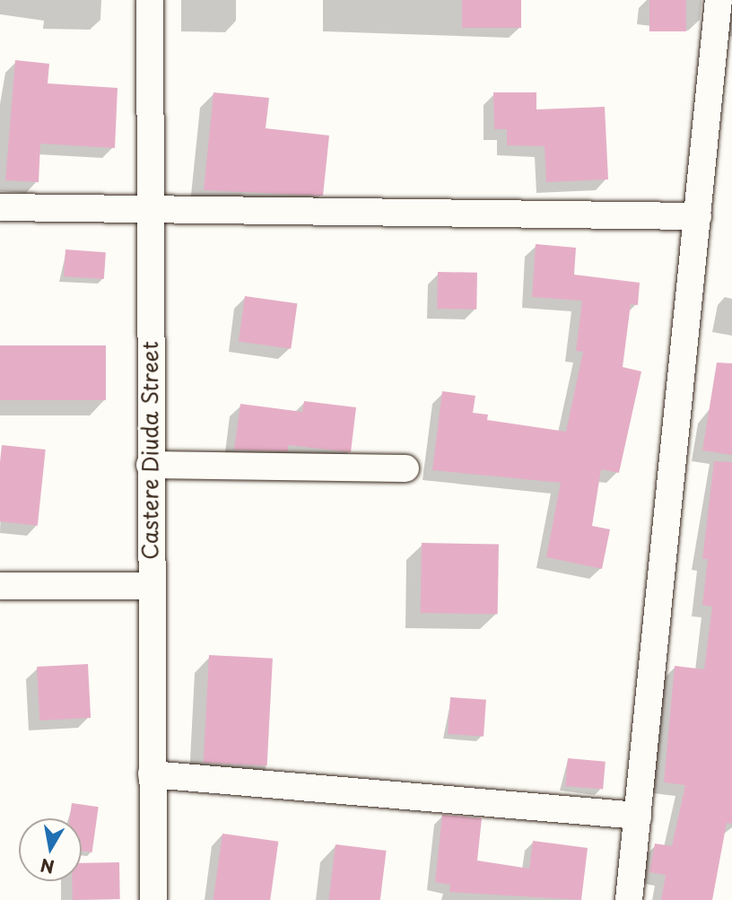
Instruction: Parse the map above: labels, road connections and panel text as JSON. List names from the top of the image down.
{
  "streets": {
    "street": ["Castere Diuda Street"]
  },
  "north": "bottom"
}
